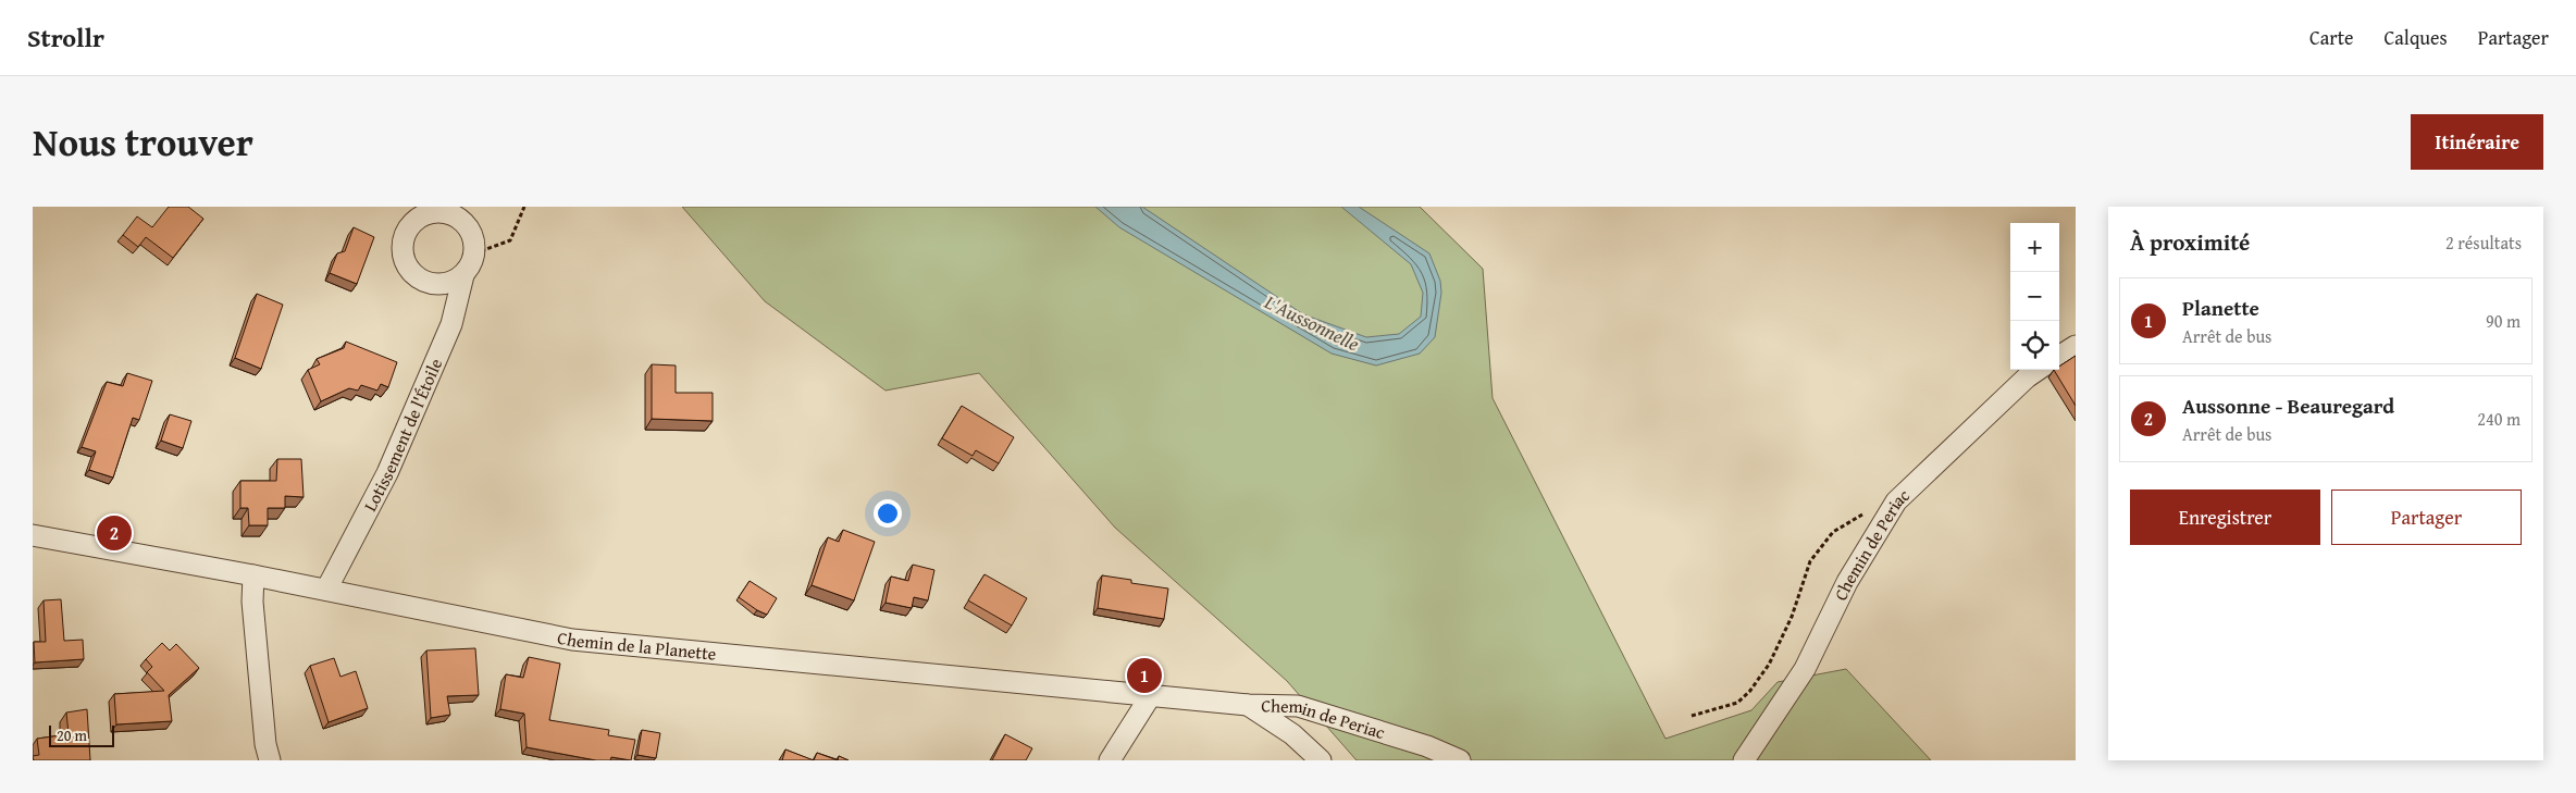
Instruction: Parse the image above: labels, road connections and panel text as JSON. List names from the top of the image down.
{
  "streets": {
    "street": ["Lotissement de l'Étoile", "Chemin de Periac", "Chemin de la Planette"]
  },
  "crossings": [
    ["Lotissement de l'Étoile", "Chemin de la Planette"],
    ["Chemin de Periac", "Chemin de la Planette"]
  ],
  "water": ["L'Aussonnelle"],
  "scale_bar": "20 m",
  "page": {
    "header": "Strollr",
    "nav": ["Carte", "Calques", "Partager"],
    "title": "Nous trouver",
    "buttons": [
      "Itinéraire",
      ["Enregistrer", "Partager"]
    ],
    "heading": ["À proximité", "2 résultats"],
    "map_buttons": ["+", "−"],
    "list": [
      {
        "mark": "1",
        "name": "Planette",
        "note": "Arrêt de bus",
        "value": "90 m"
      },
      {
        "mark": "2",
        "name": "Aussonne - Beauregard",
        "note": "Arrêt de bus",
        "value": "240 m"
      }
    ],
    "pins": ["2", "1"],
    "scale": "20 m"
  }
}
